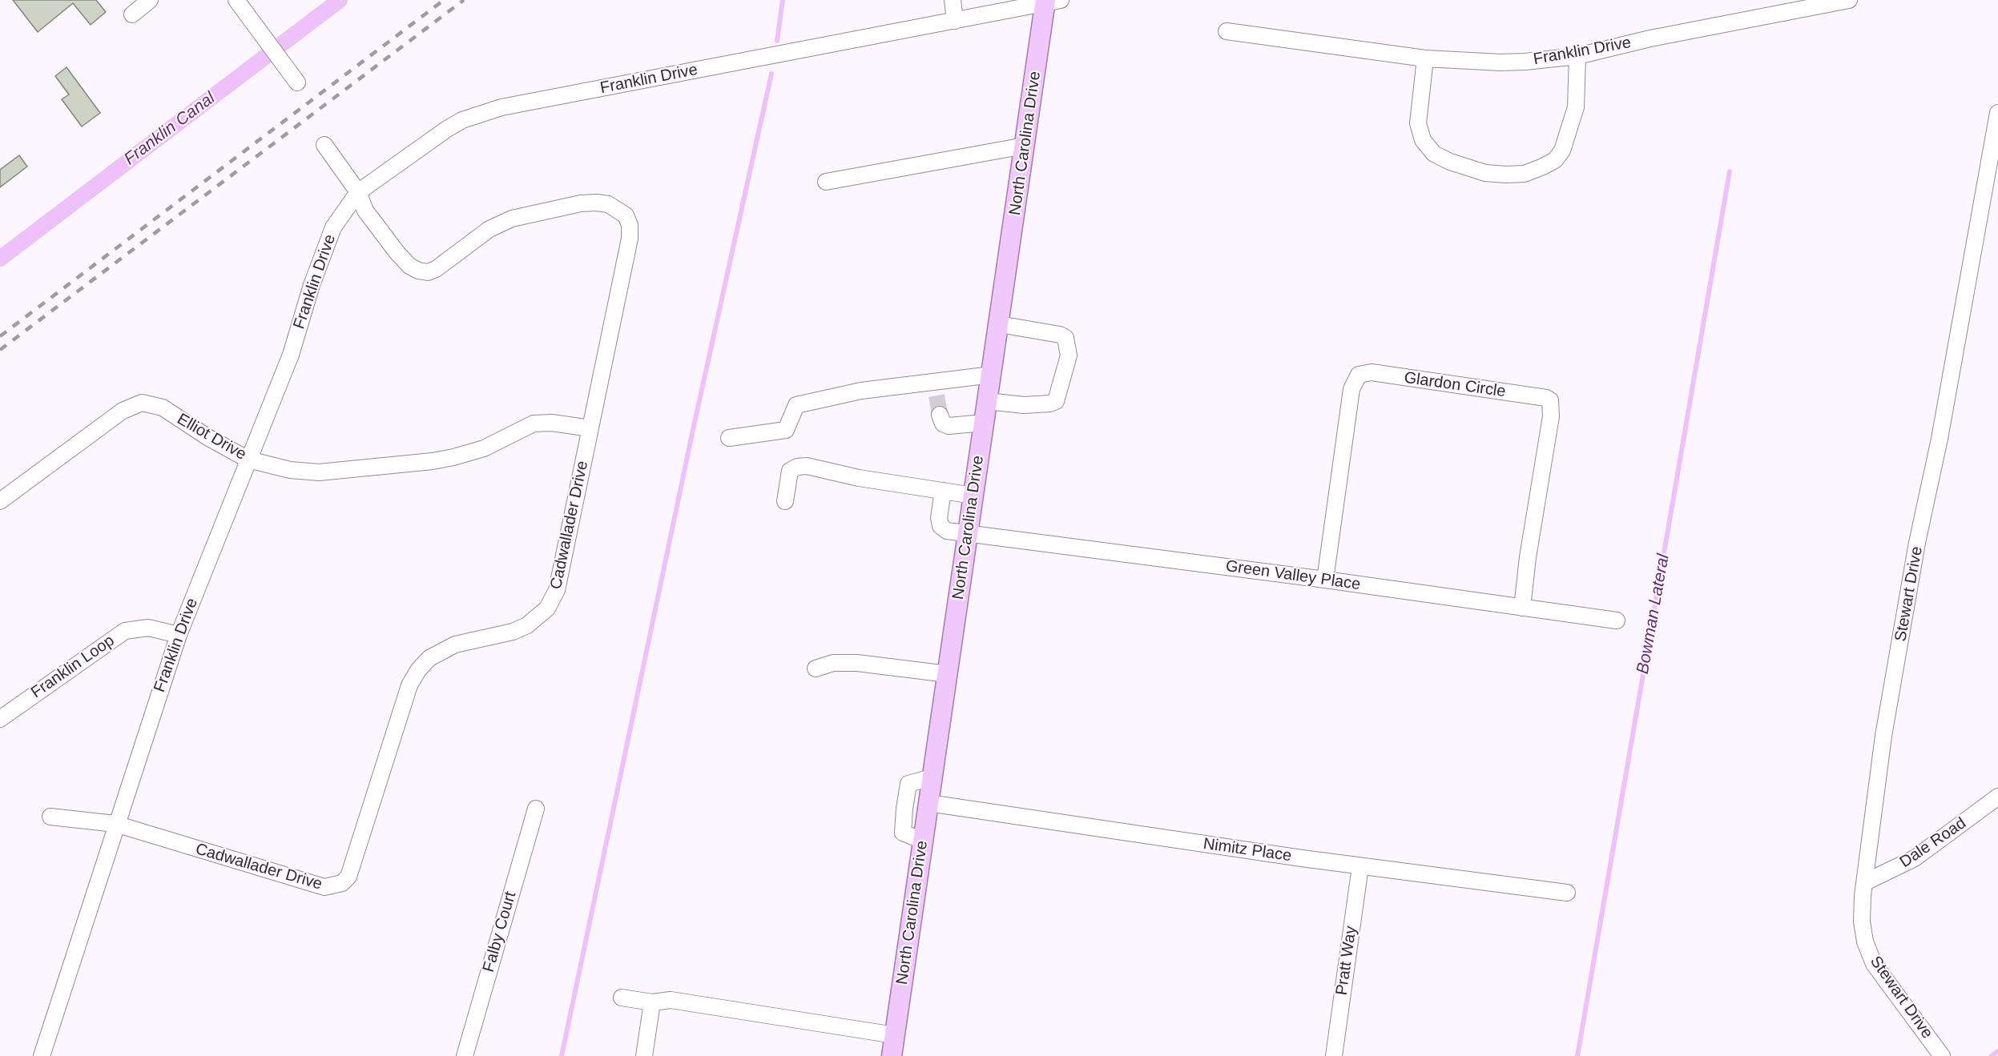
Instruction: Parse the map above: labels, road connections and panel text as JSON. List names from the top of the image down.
{
  "streets": {
    "main road": ["North Carolina Drive"],
    "street": [
      "Franklin Drive",
      "Glardon Circle",
      "Elliot Drive",
      "Cadwallader Drive",
      "Green Valley Place",
      "Stewart Drive",
      "Franklin Loop",
      "Dale Road",
      "Nimitz Place",
      "Falby Court",
      "Pratt Way"
    ]
  },
  "crossings": [
    ["Franklin Drive", "North Carolina Drive"],
    ["Franklin Drive", "Elliot Drive"],
    ["Franklin Drive", "Cadwallader Drive"],
    ["Franklin Drive", "Franklin Loop"],
    ["North Carolina Drive", "Green Valley Place"],
    ["North Carolina Drive", "Nimitz Place"],
    ["Glardon Circle", "Green Valley Place"],
    ["Elliot Drive", "Cadwallader Drive"],
    ["Stewart Drive", "Dale Road"],
    ["Nimitz Place", "Pratt Way"]
  ],
  "water": ["Franklin Canal", "Bowman Lateral"]
}
